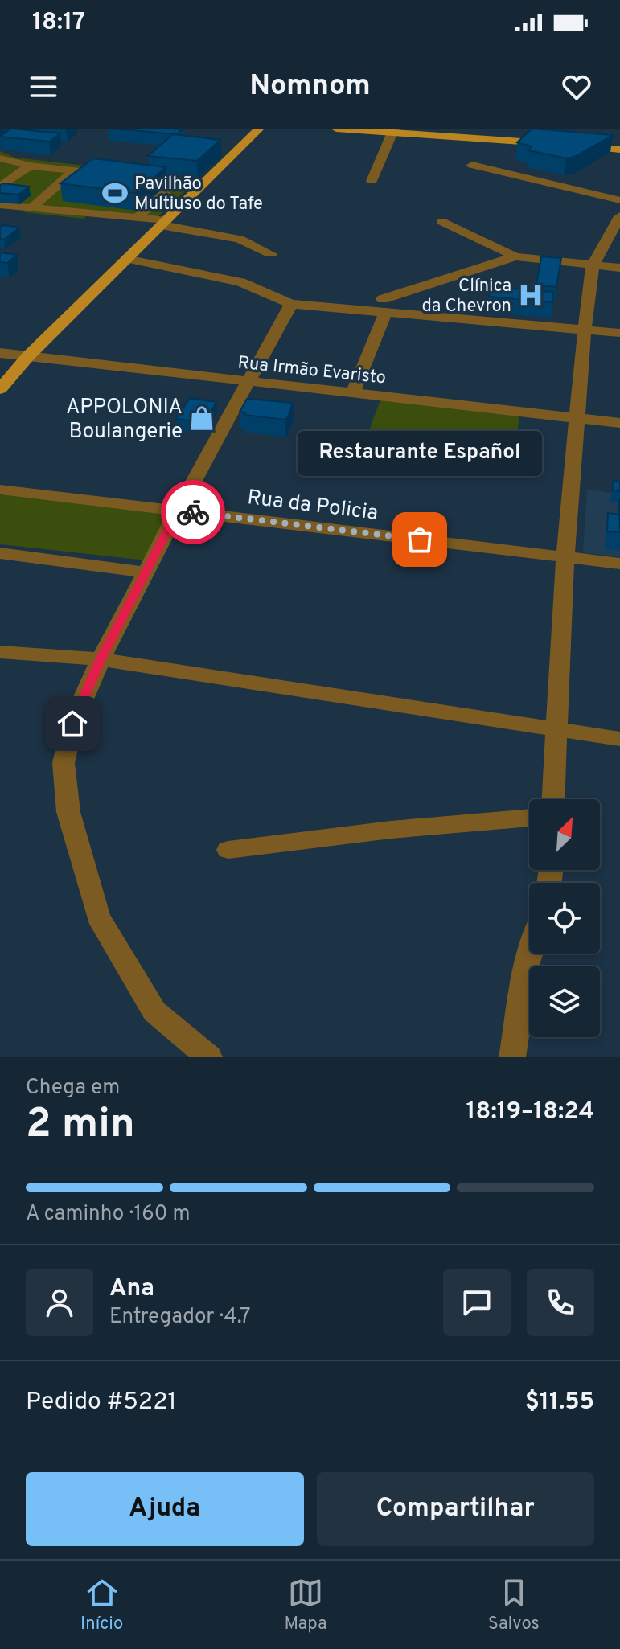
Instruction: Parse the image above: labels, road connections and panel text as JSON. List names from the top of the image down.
{
  "streets": {
    "street": ["Rua Irmão Evaristo", "Rua da Policia"]
  },
  "places": {
    "sports": ["Pavilhão Multiuso do Tafe"],
    "hospital": ["Clínica da Chevron"],
    "shop": ["APPOLONIA Boulangerie"],
    "other": ["Restaurante Español"]
  },
  "north": "top right",
  "page": {
    "status": "18:17",
    "header": "Nomnom",
    "bubble": "Restaurante Español",
    "heading": ["2 min", "Chega em", "18:19–18:24"],
    "panel": [
      "Ana",
      "Entregador · 4.7",
      "Pedido #5221",
      "$11.55"
    ],
    "bar": "A caminho · 160 m",
    "buttons": ["Ajuda", "Compartilhar"],
    "tabs": ["Início", "Mapa", "Salvos"]
  }
}
